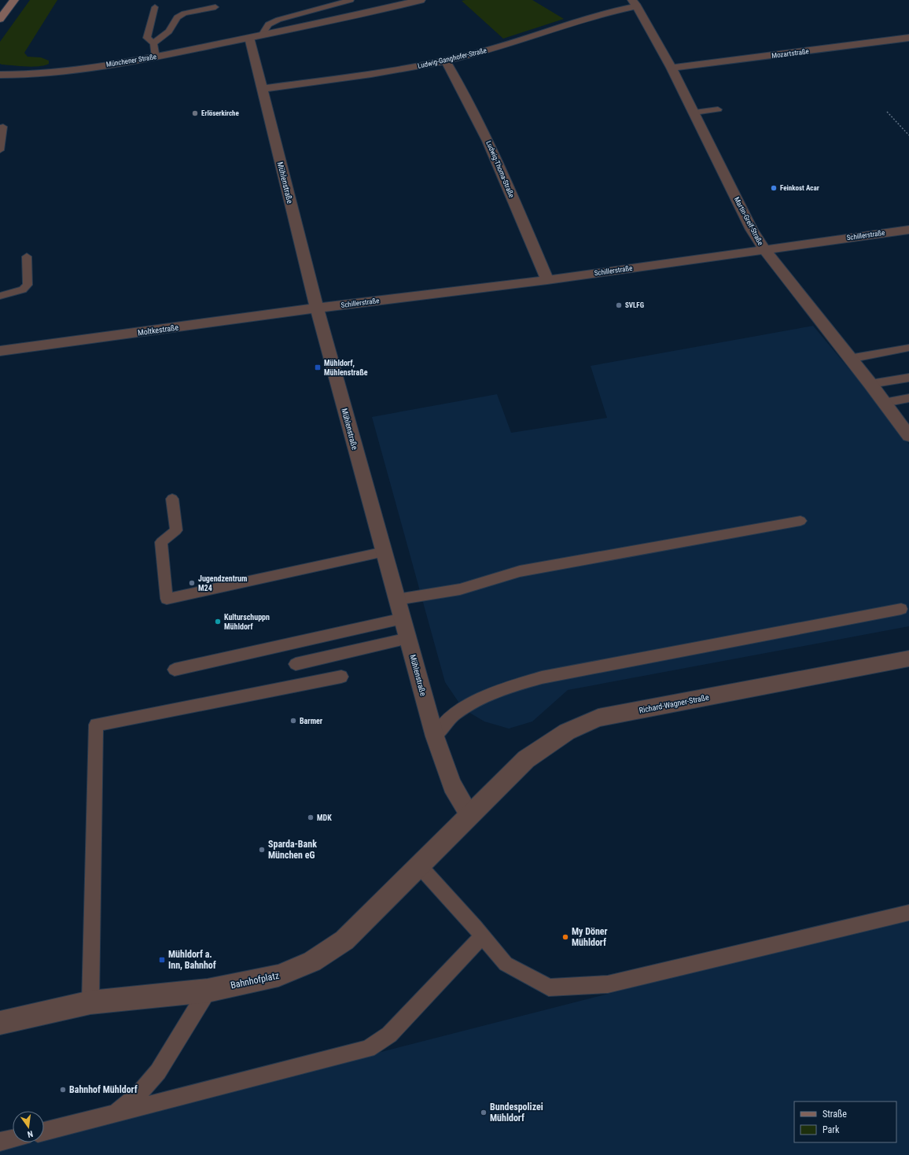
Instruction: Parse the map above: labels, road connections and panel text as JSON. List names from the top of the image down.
{
  "streets": {
    "street": [
      "Mozartstraße",
      "Ludwig-Ganghofer-Straße",
      "Münchener Straße",
      "Ludwig-Thoma-Straße",
      "Mühlenstraße",
      "Martin-Greif-Straße",
      "Schillerstraße",
      "Moltkestraße",
      "Richard-Wagner-Straße",
      "Bahnhofplatz"
    ]
  },
  "crossings": [
    ["Mozartstraße", "Martin-Greif-Straße"],
    ["Ludwig-Ganghofer-Straße", "Ludwig-Thoma-Straße"],
    ["Ludwig-Ganghofer-Straße", "Mühlenstraße"],
    ["Ludwig-Ganghofer-Straße", "Martin-Greif-Straße"],
    ["Münchener Straße", "Mühlenstraße"],
    ["Ludwig-Thoma-Straße", "Schillerstraße"],
    ["Mühlenstraße", "Schillerstraße"],
    ["Mühlenstraße", "Moltkestraße"],
    ["Mühlenstraße", "Richard-Wagner-Straße"],
    ["Mühlenstraße", "Bahnhofplatz"],
    ["Martin-Greif-Straße", "Schillerstraße"],
    ["Schillerstraße", "Moltkestraße"],
    ["Richard-Wagner-Straße", "Bahnhofplatz"]
  ],
  "places": {
    "other": [
      "Erlöserkirche",
      "Feinkost Acar",
      "SVLFG",
      "Jugendzentrum M24",
      "Kulturschuppn Mühldorf",
      "Barmer",
      "MDK",
      "Sparda-Bank München eG",
      "My Döner Mühldorf",
      "Bahnhof Mühldorf",
      "Bundespolizei Mühldorf"
    ],
    "transit": ["Mühldorf, Mühlenstraße", "Mühldorf a. Inn, Bahnhof"]
  },
  "legend": ["Straße", "Park"],
  "north": "bottom"
}
